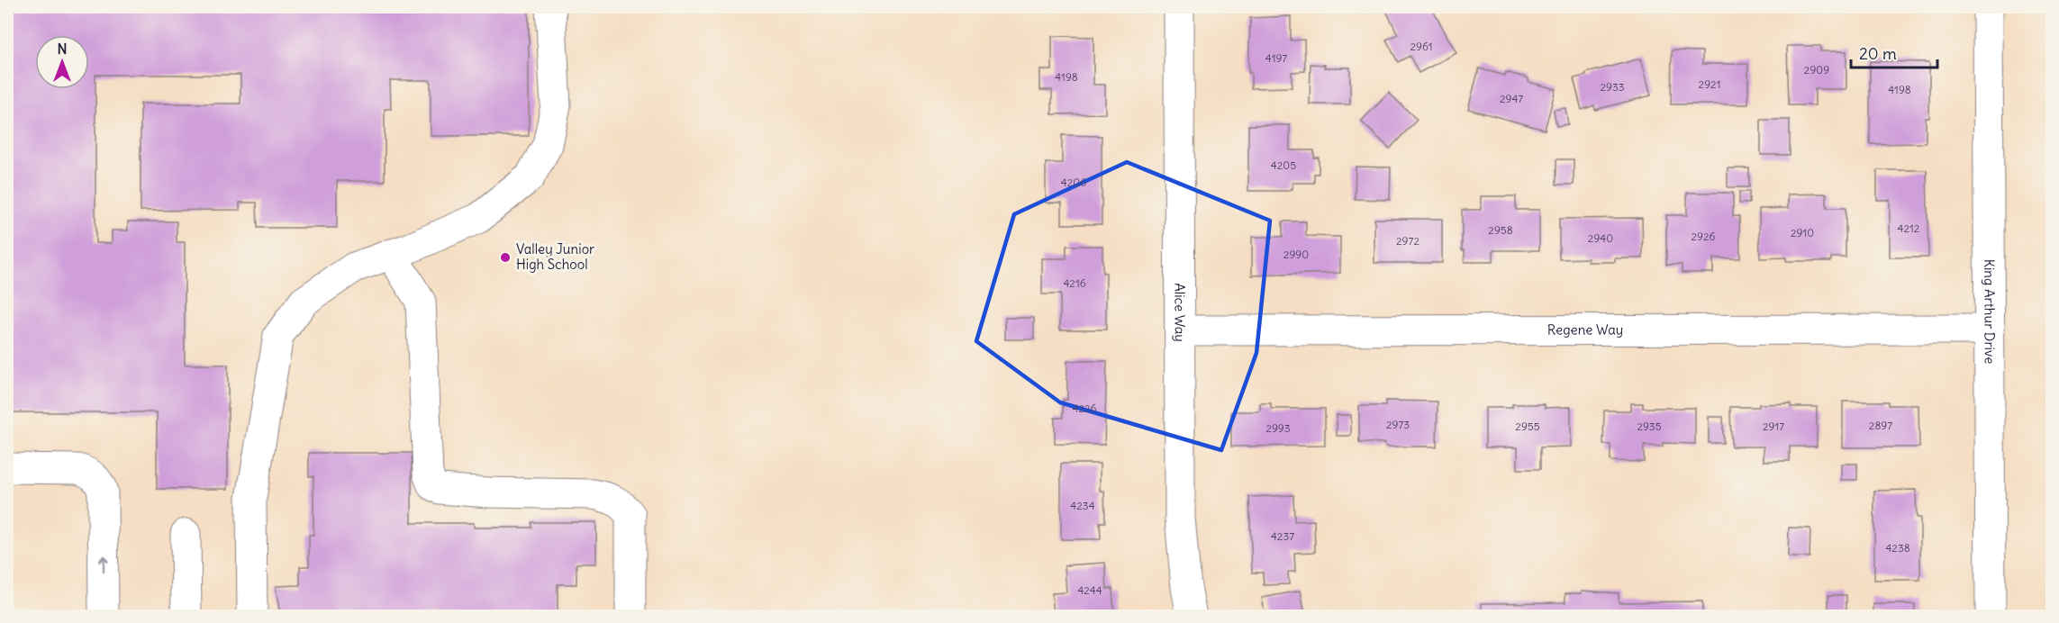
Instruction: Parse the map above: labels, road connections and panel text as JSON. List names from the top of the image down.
{
  "streets": {
    "street": ["Alice Way", "King Arthur Drive", "Regene Way"]
  },
  "crossings": [
    ["Alice Way", "Regene Way"],
    ["King Arthur Drive", "Regene Way"]
  ],
  "places": ["Valley Junior High School"],
  "house_numbers": [
    "2961",
    "4197",
    "2909",
    "4198",
    "2921",
    "2933",
    "4198",
    "2947",
    "4205",
    "4206",
    "4212",
    "2958",
    "2910",
    "2926",
    "2940",
    "2972",
    "2990",
    "4216",
    "4226",
    "2973",
    "2897",
    "2955",
    "2935",
    "2917",
    "2993",
    "4234",
    "4237",
    "4238",
    "4244"
  ],
  "scale_bar": "20 m",
  "north": "top"
}
